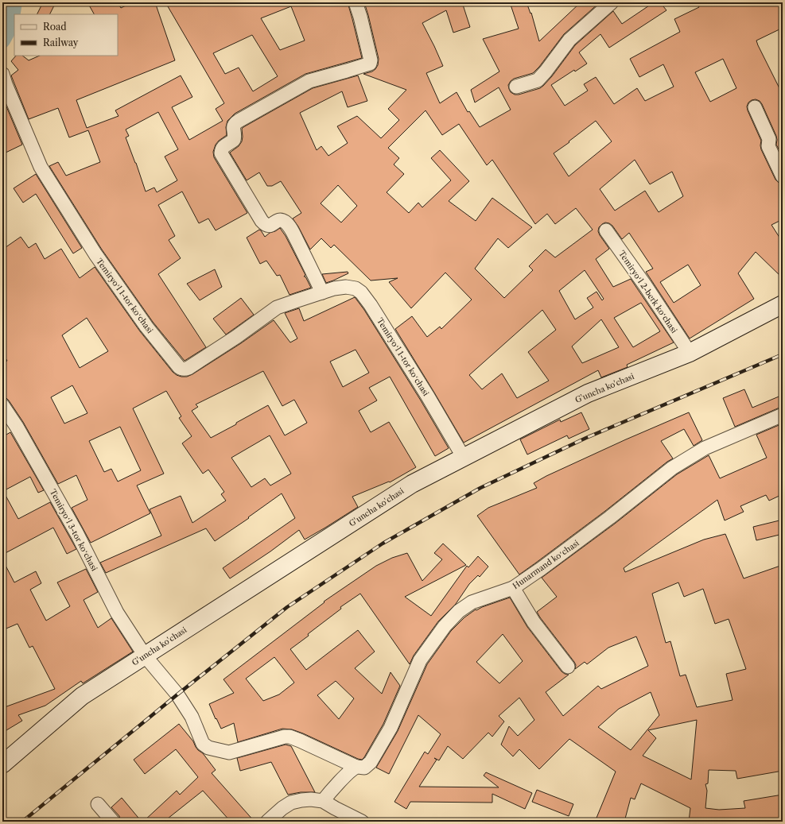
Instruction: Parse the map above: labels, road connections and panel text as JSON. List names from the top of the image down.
{
  "streets": {
    "street": [
      "Temiryoʻl 2-berk koʻchasi",
      "Temiryoʻl 1-tor koʻchasi",
      "G'uncha ko'chasi",
      "Temiryoʻl 3-tor koʻchasi",
      "Hunarmand koʻchasi"
    ]
  },
  "crossings": [
    ["Temiryoʻl 2-berk koʻchasi", "G'uncha ko'chasi"],
    ["Temiryoʻl 1-tor koʻchasi", "G'uncha ko'chasi"],
    ["G'uncha ko'chasi", "Temiryoʻl 3-tor koʻchasi"],
    ["Temiryoʻl 3-tor koʻchasi", "Hunarmand koʻchasi"]
  ],
  "legend": ["Road", "Railway"]
}
